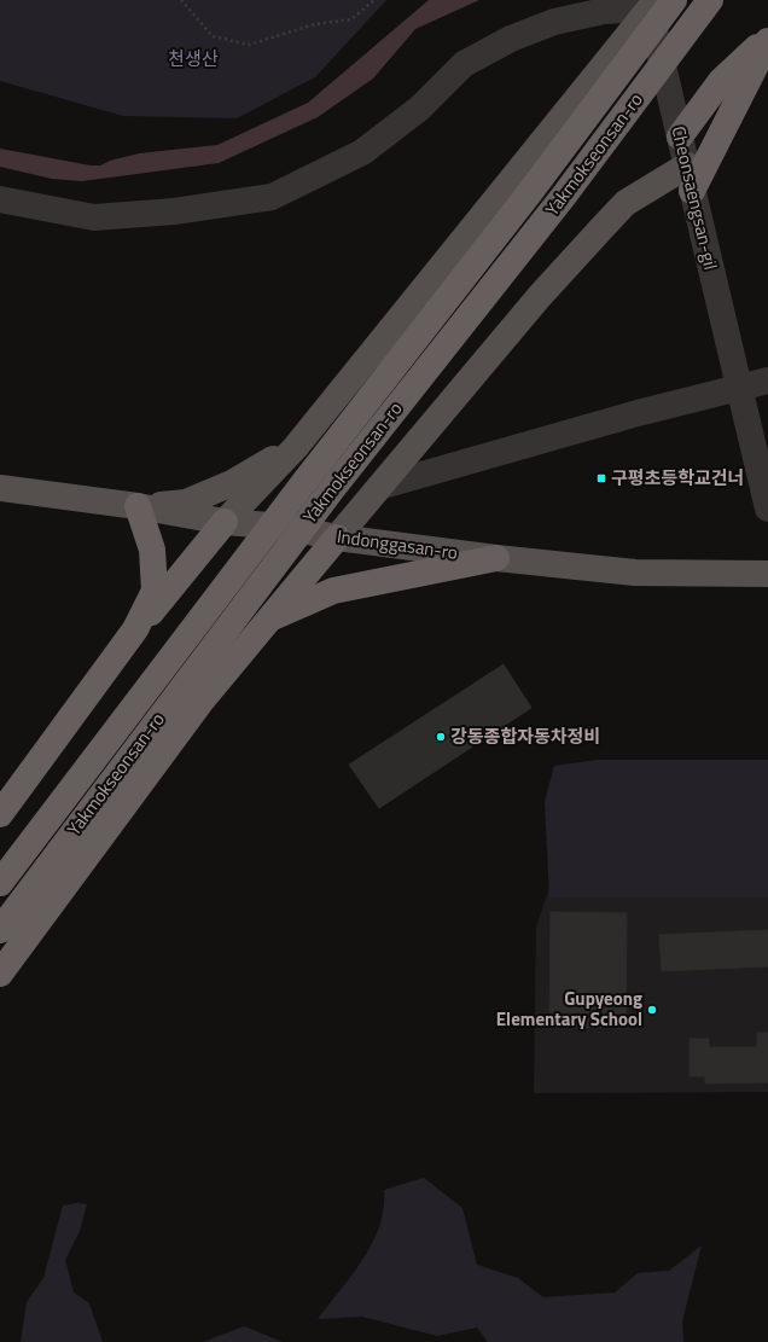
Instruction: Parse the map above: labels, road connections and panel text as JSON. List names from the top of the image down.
{
  "streets": {
    "highway": ["Yakmokseonsan-ro"],
    "main road": ["Indonggasan-ro"],
    "street": ["Cheonsaengsan-gil"]
  },
  "crossings": [
    ["Yakmokseonsan-ro", "Cheonsaengsan-gil"]
  ],
  "parks": ["천생산"],
  "places": {
    "transit": ["구평초등학교건너"],
    "other": ["강동종합자동차정비", "Gupyeong Elementary School"]
  }
}
